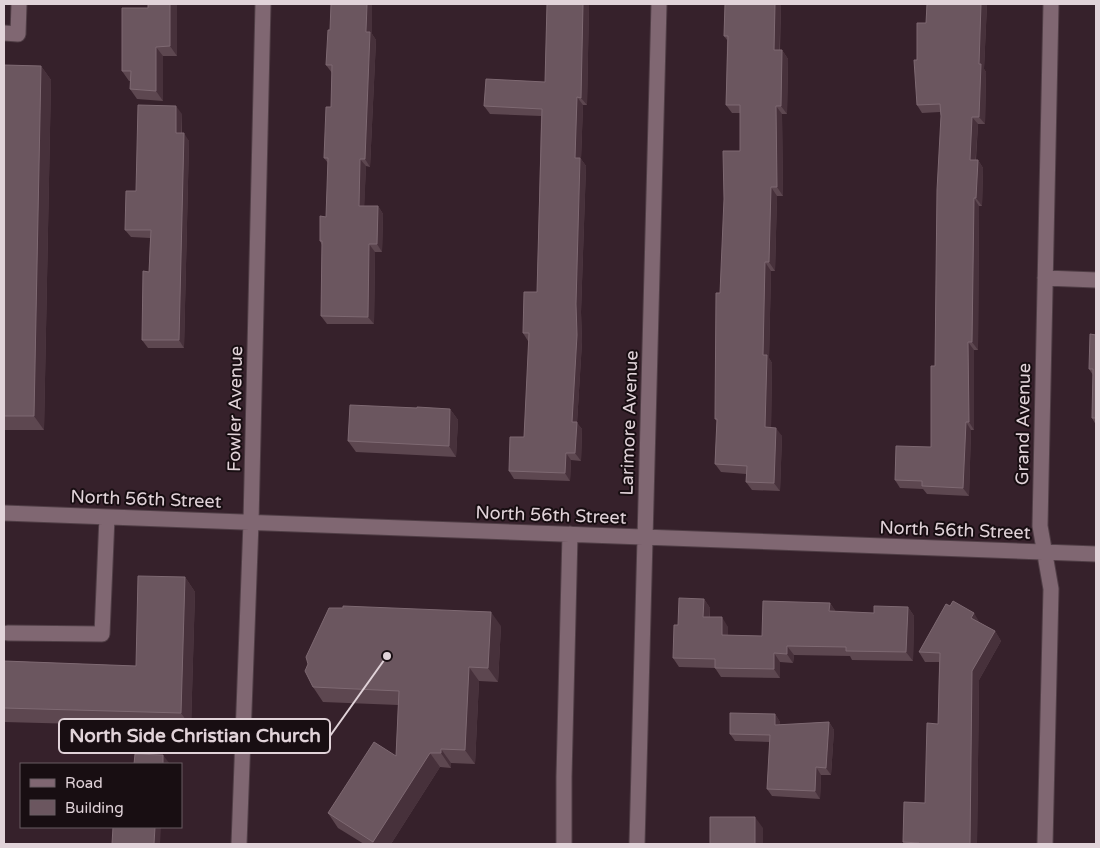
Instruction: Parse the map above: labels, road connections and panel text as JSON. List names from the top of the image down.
{
  "streets": {
    "street": [
      "Fowler Avenue",
      "Larimore Avenue",
      "Grand Avenue",
      "North 56th Street"
    ]
  },
  "crossings": [
    ["Fowler Avenue", "North 56th Street"],
    ["Larimore Avenue", "North 56th Street"],
    ["Grand Avenue", "North 56th Street"]
  ],
  "places": ["North Side Christian Church"],
  "legend": ["Road", "Building"]
}
